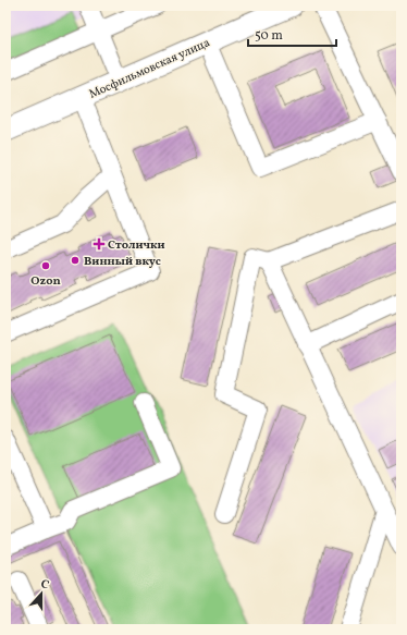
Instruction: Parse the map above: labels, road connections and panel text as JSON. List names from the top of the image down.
{
  "streets": {
    "main road": ["Мосфильмовская улица"]
  },
  "places": {
    "health": ["Столички"],
    "other": ["Винный вкус", "Ozon"]
  },
  "scale_bar": "50 m",
  "north": "top"
}
